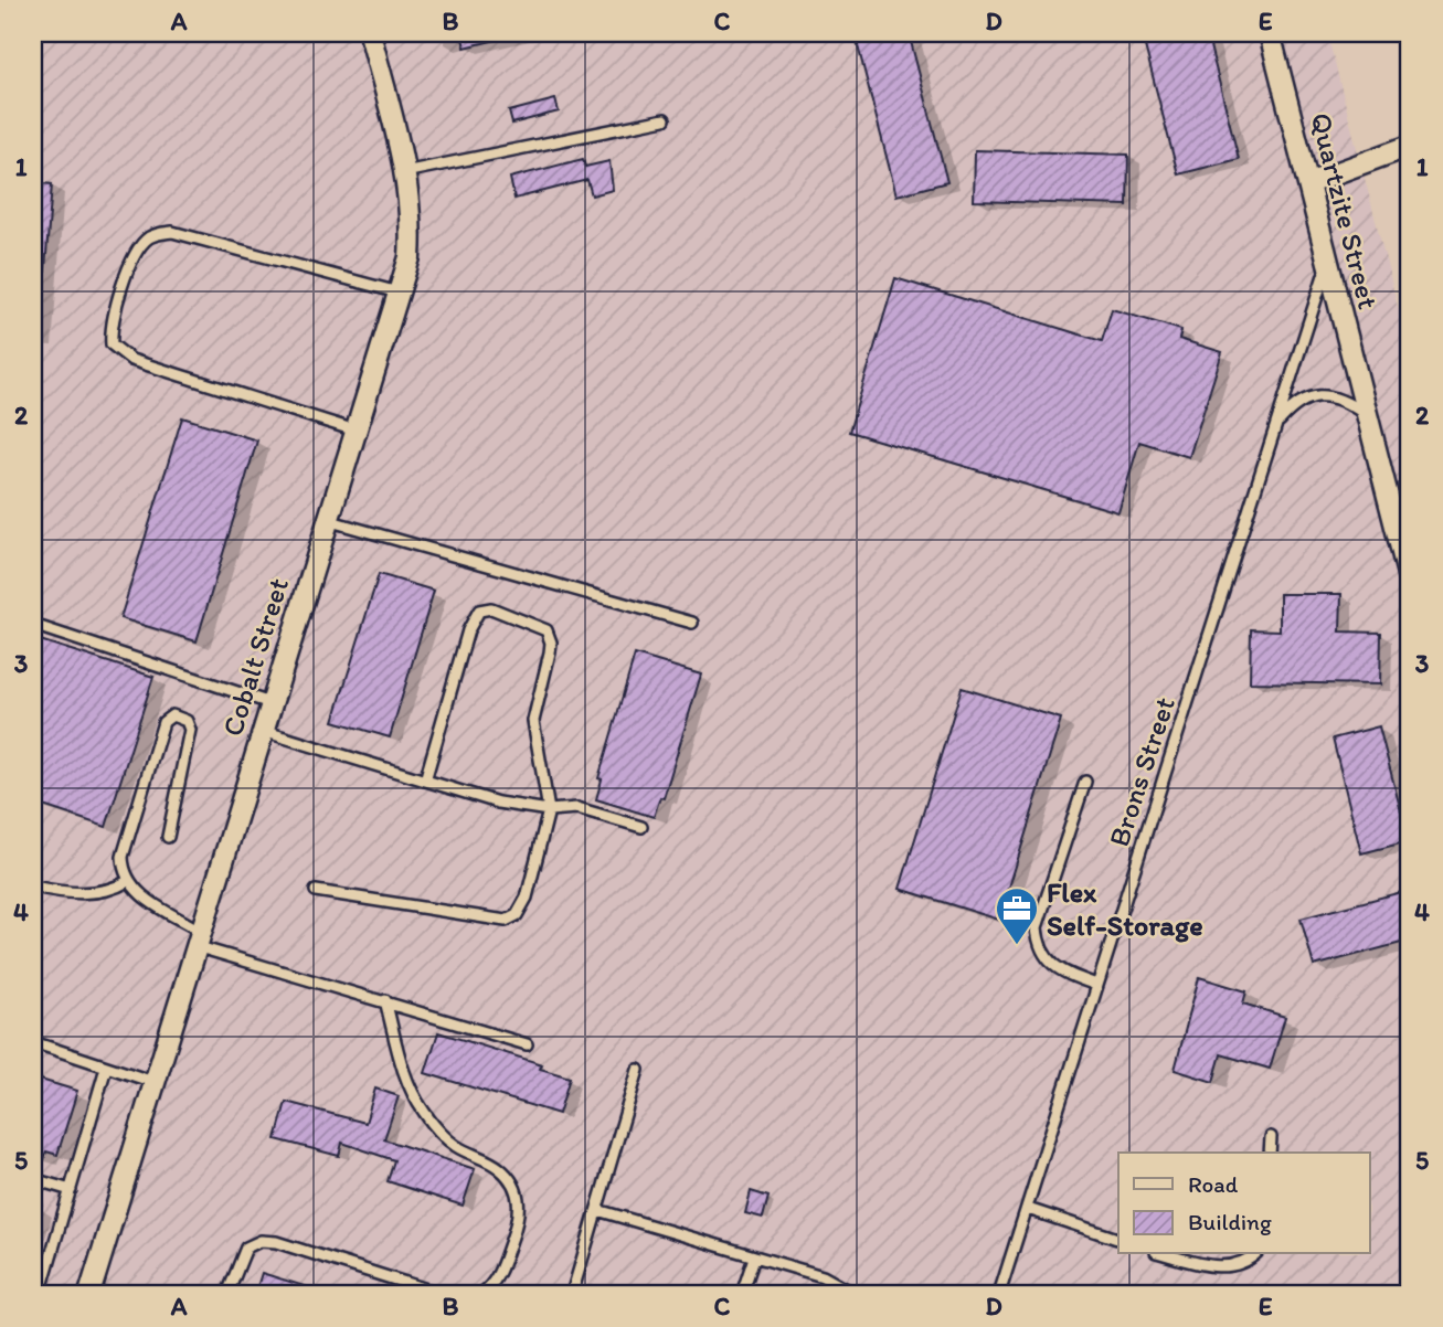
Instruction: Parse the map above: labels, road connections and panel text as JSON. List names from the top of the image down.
{
  "streets": {
    "street": ["Quartzite Street", "Cobalt Street"],
    "lane": ["Brons Street"]
  },
  "crossings": [
    ["Quartzite Street", "Brons Street"]
  ],
  "places": {
    "office": ["Flex Self-Storage"]
  },
  "legend": ["Road", "Building"],
  "grid": {
    "columns": [
      "A",
      "B",
      "C",
      "D",
      "E"
    ],
    "rows": [
      "1",
      "2",
      "3",
      "4",
      "5"
    ]
  }
}
